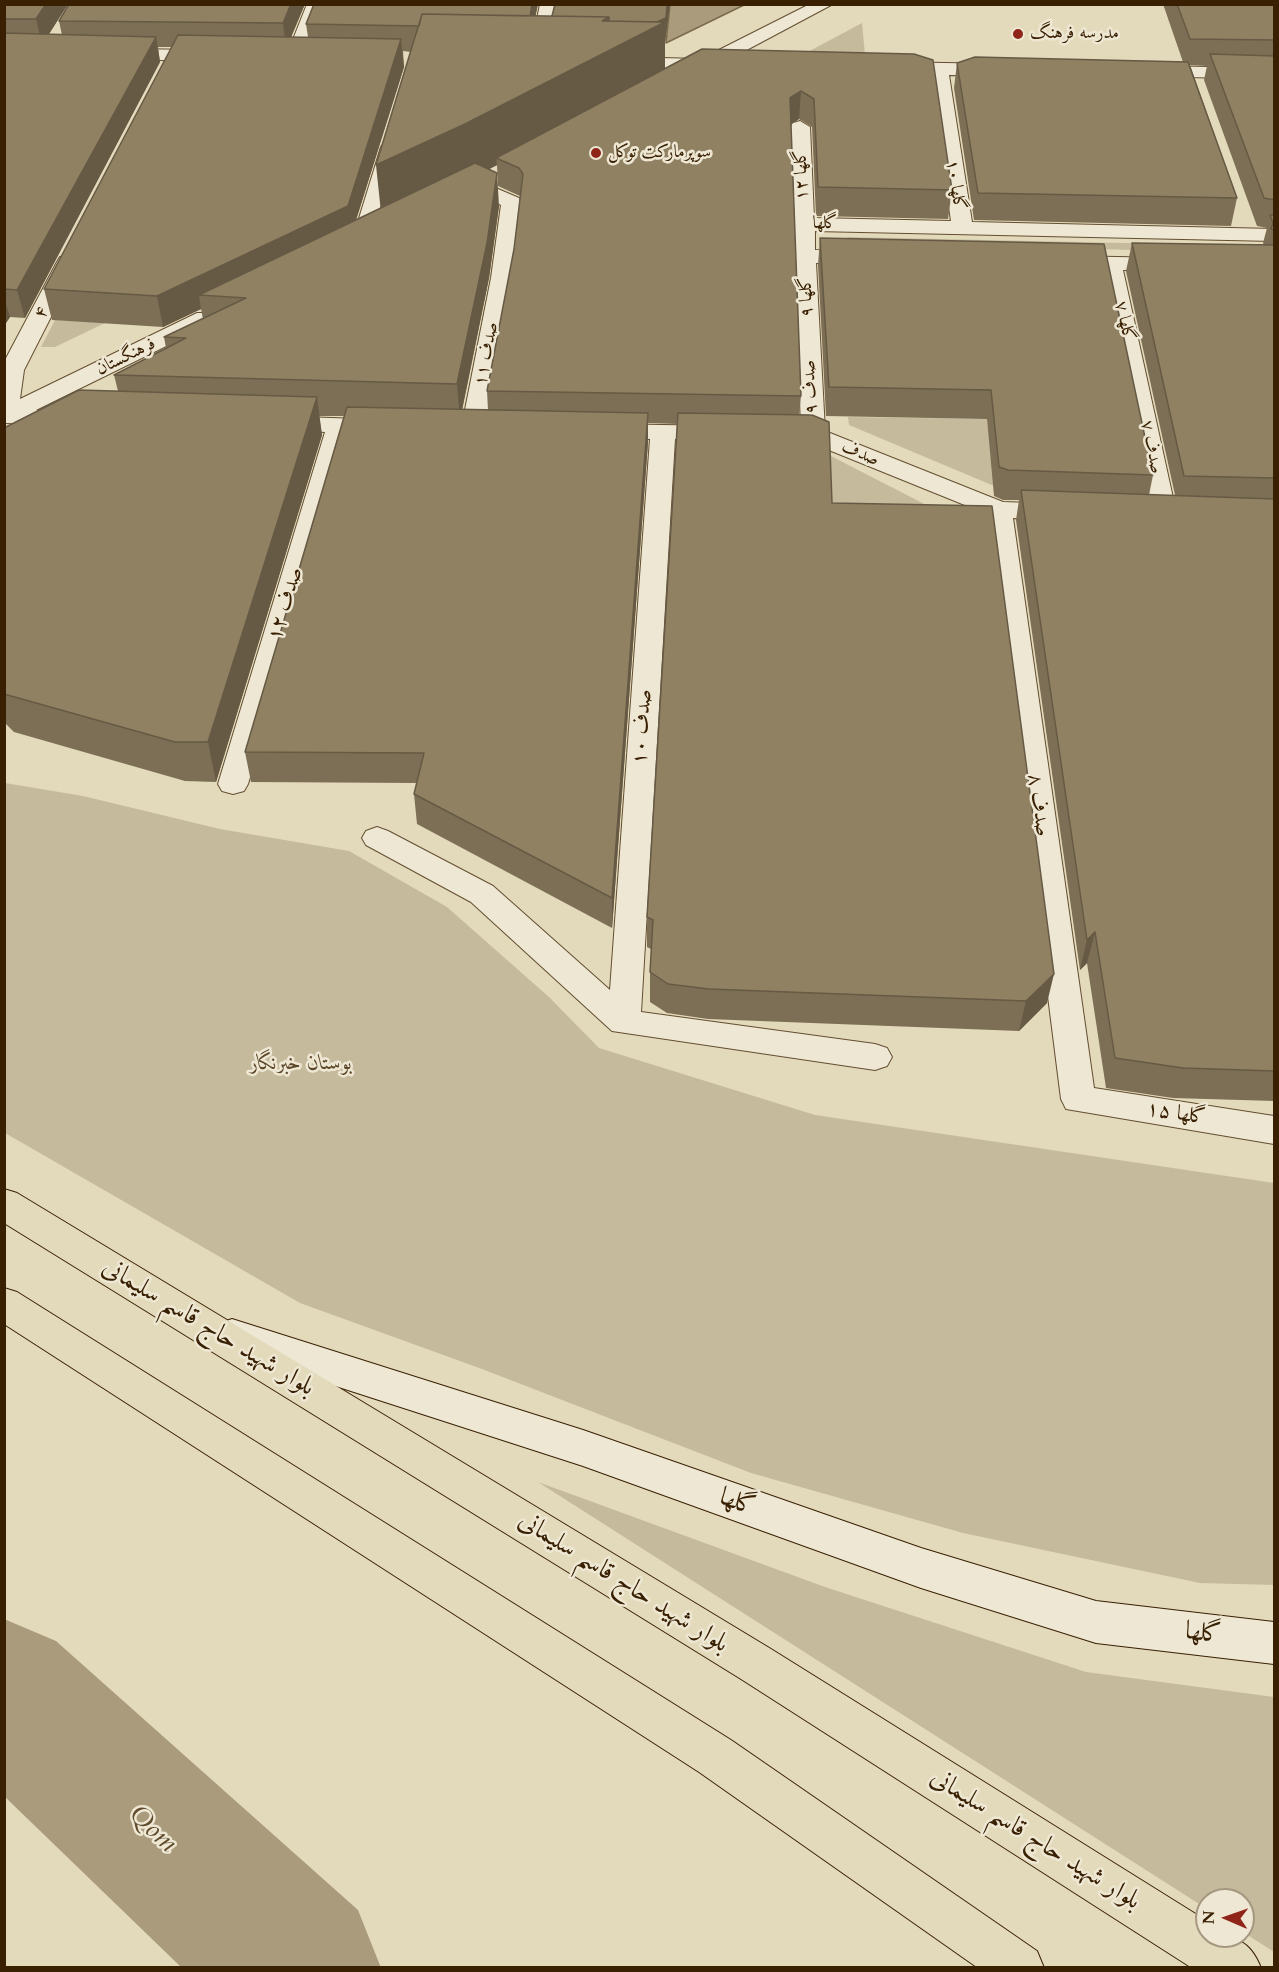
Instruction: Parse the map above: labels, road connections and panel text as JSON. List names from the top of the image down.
{
  "streets": {
    "main road": ["بلوار شهید حاج قاسم سلیمانی"],
    "street": [
      "گلها ۱۲",
      "گلها ۱۰",
      "گلها",
      "گلها ۹",
      "۴",
      "گلها ۷",
      "صدف ۱۱",
      "فرهنگستان",
      "صدف ۹",
      "صدف ۷",
      "صدف",
      "صدف ۱۲",
      "صدف ۱۰",
      "صدف ۸",
      "گلها ۱۵"
    ]
  },
  "crossings": [
    ["گلها ۱۲", "گلها"],
    ["گلها ۱۰", "گلها"],
    ["گلها", "گلها ۹"],
    ["گلها", "بلوار شهید حاج قاسم سلیمانی"],
    ["گلها ۹", "صدف ۹"],
    ["۴", "فرهنگستان"],
    ["گلها ۷", "صدف ۷"],
    ["صدف ۹", "صدف"],
    ["صدف", "صدف ۱۰"],
    ["صدف", "صدف ۸"],
    ["صدف ۸", "گلها ۱۵"]
  ],
  "water": ["Qom"],
  "parks": ["بوستان خبرنگار"],
  "places": ["مدرسه فرهنگ", "سوپرمارکت توکل"],
  "north": "left"
}
